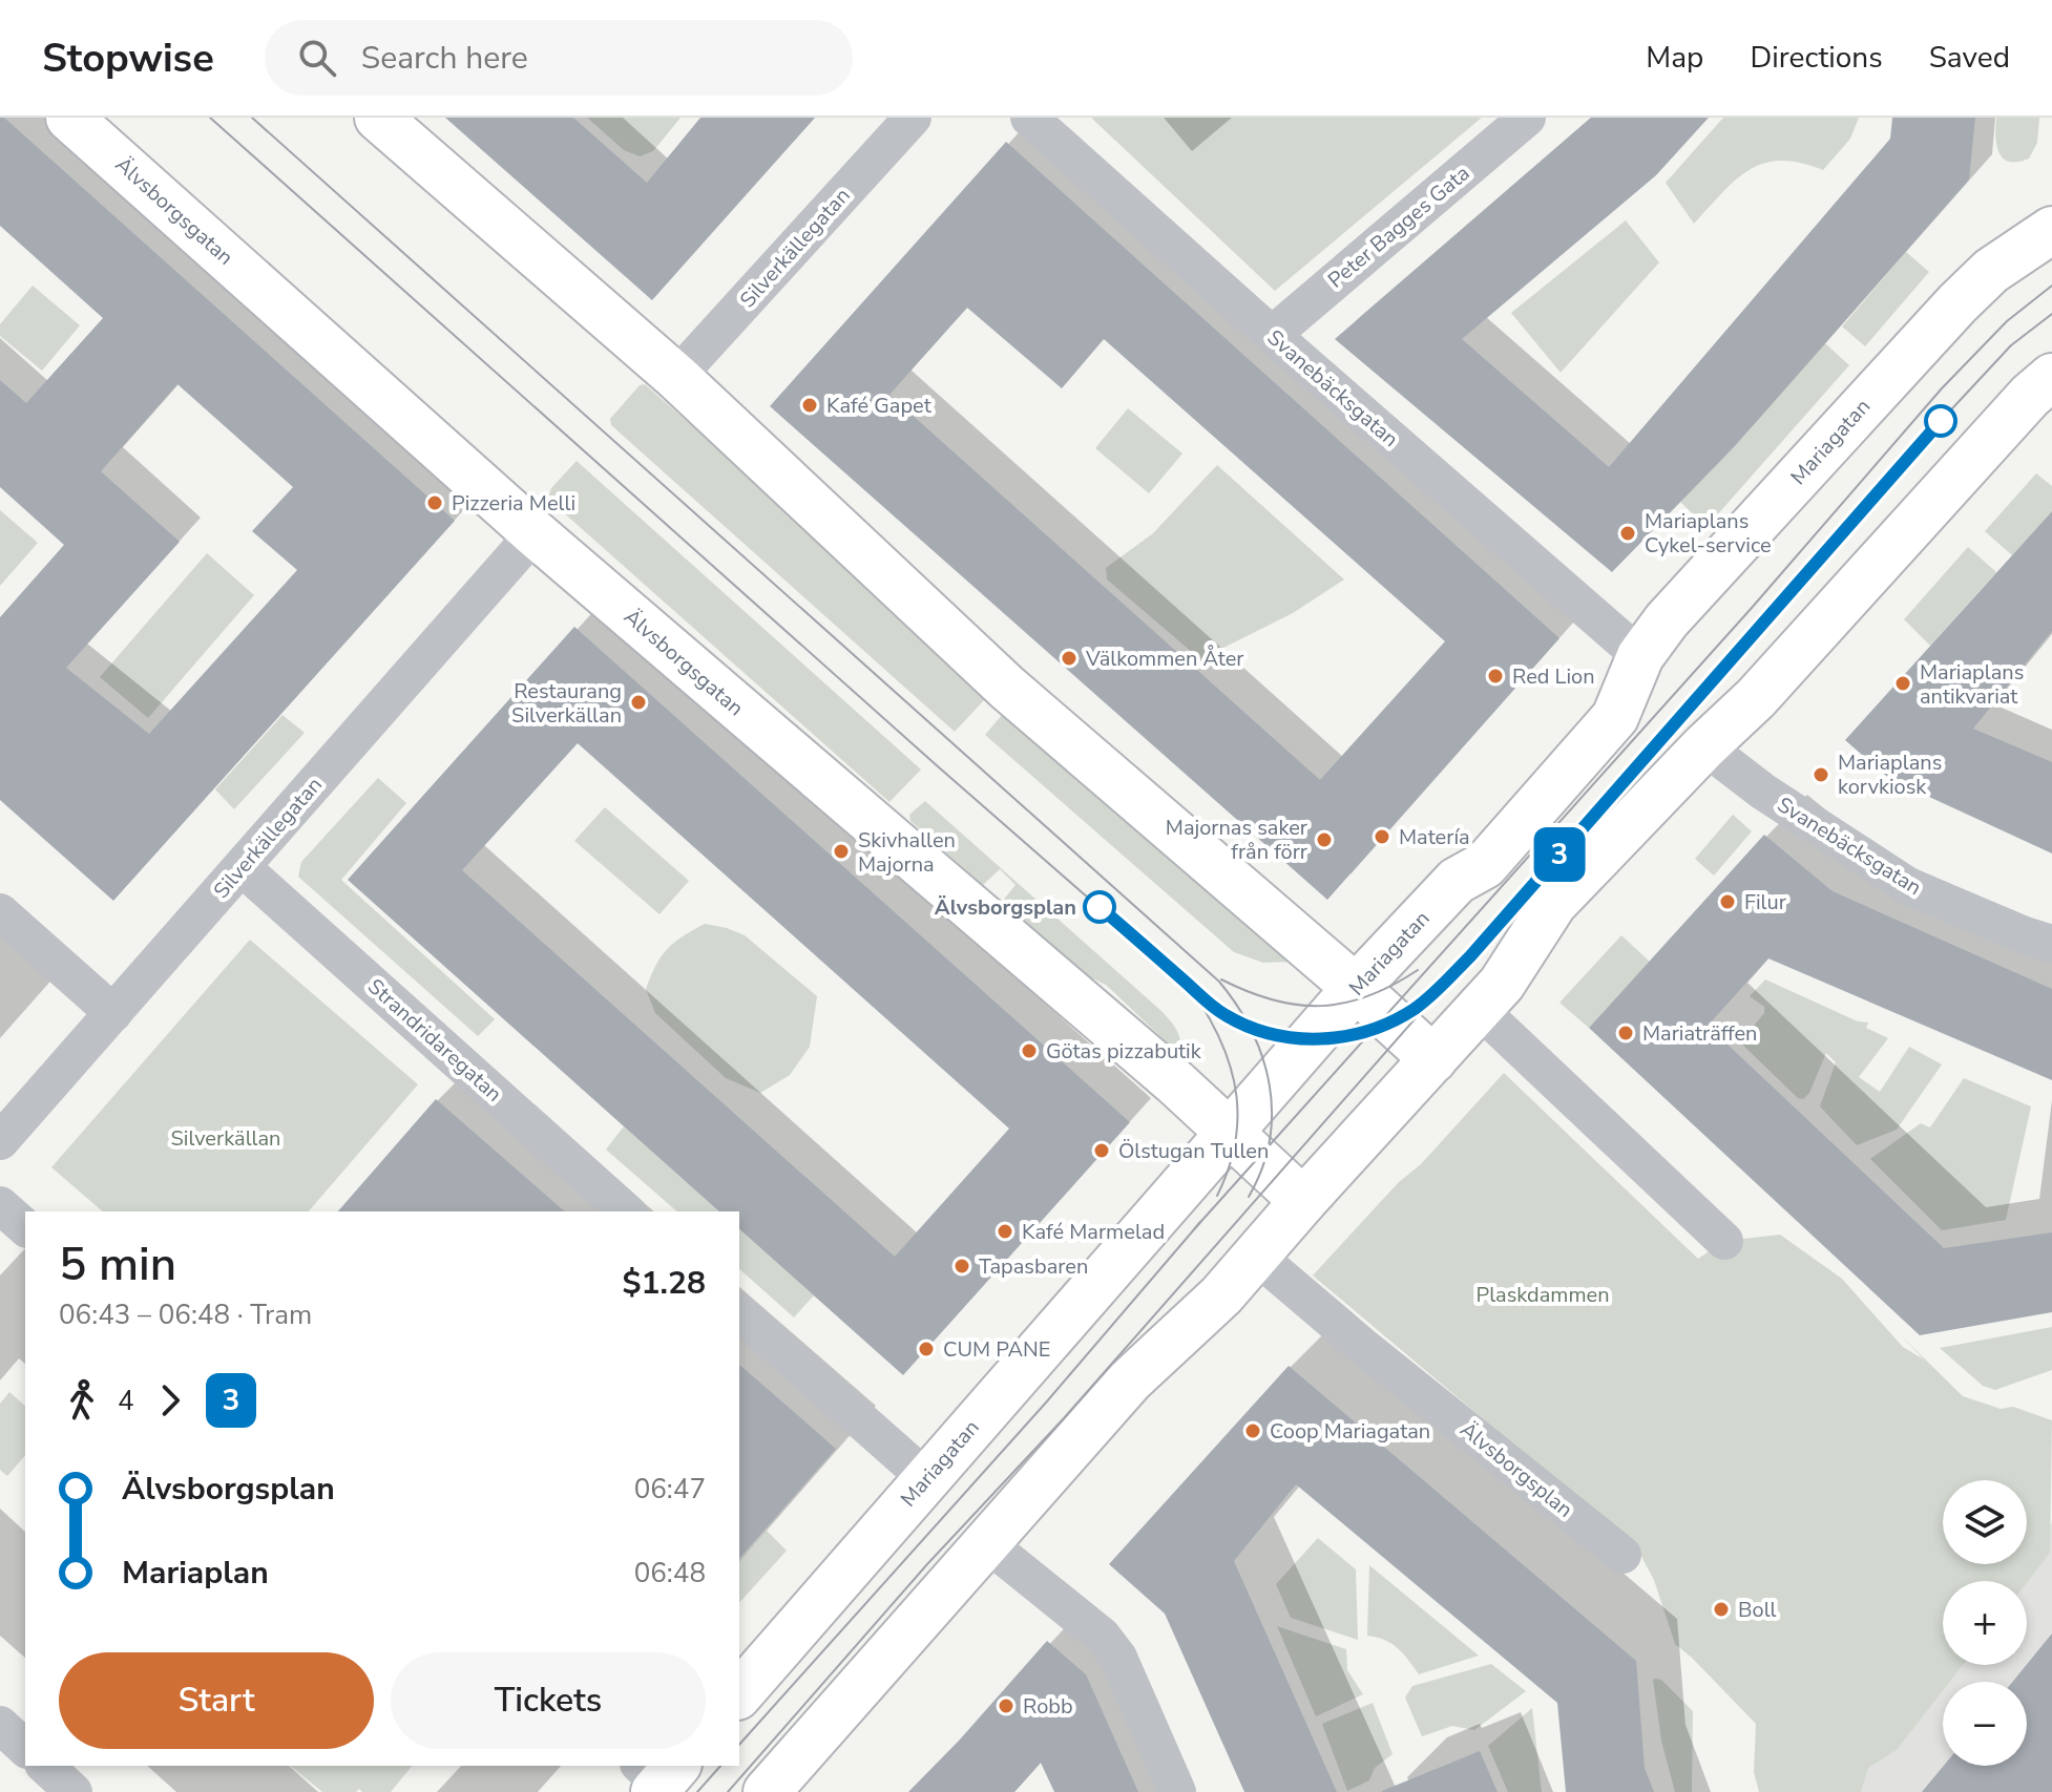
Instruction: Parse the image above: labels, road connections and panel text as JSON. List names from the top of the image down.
{
  "streets": {
    "street": [
      "Älvsborgsgatan",
      "Peter Bagges Gata",
      "Silverkällegatan",
      "Svanebäcksgatan",
      "Mariagatan",
      "Strandridaregatan",
      "Älvsborgsplan"
    ]
  },
  "crossings": [
    ["Älvsborgsgatan", "Silverkällegatan"],
    ["Älvsborgsgatan", "Mariagatan"],
    ["Peter Bagges Gata", "Svanebäcksgatan"],
    ["Silverkällegatan", "Strandridaregatan"],
    ["Svanebäcksgatan", "Mariagatan"]
  ],
  "parks": ["Silverkällan", "Plaskdammen"],
  "places": [
    "Kafé Gapet",
    "Pizzeria Melli",
    "Mariaplans Cykel-service",
    "Välkommen Åter",
    "Red Lion",
    "Mariaplans antikvariat",
    "Restaurang Silverkällan",
    "Mariaplans korvkiosk",
    "Matería",
    "Majornas saker från förr",
    "Skivhallen Majorna",
    "Filur",
    "Älvsborgsplan",
    "Mariaträffen",
    "Götas pizzabutik",
    "Ölstugan Tullen",
    "Kafé Marmelad",
    "Tapasbaren",
    "CUM PANE",
    "Coop Mariagatan",
    "Boll",
    "Robb"
  ],
  "lines": ["tram line 3"],
  "page": {
    "header": "Stopwise",
    "search": "Search here",
    "nav": ["Map", "Directions", "Saved"],
    "on_map": "3",
    "heading": ["5 min", "06:43 – 06:48 · Tram", "$1.28"],
    "legs": ["4", "3"],
    "list": [
      {
        "name": "Älvsborgsplan",
        "value": "06:47"
      },
      {
        "name": "Mariaplan",
        "value": "06:48"
      }
    ],
    "map_buttons": ["+", "−"],
    "buttons": ["Start", "Tickets"]
  }
}
